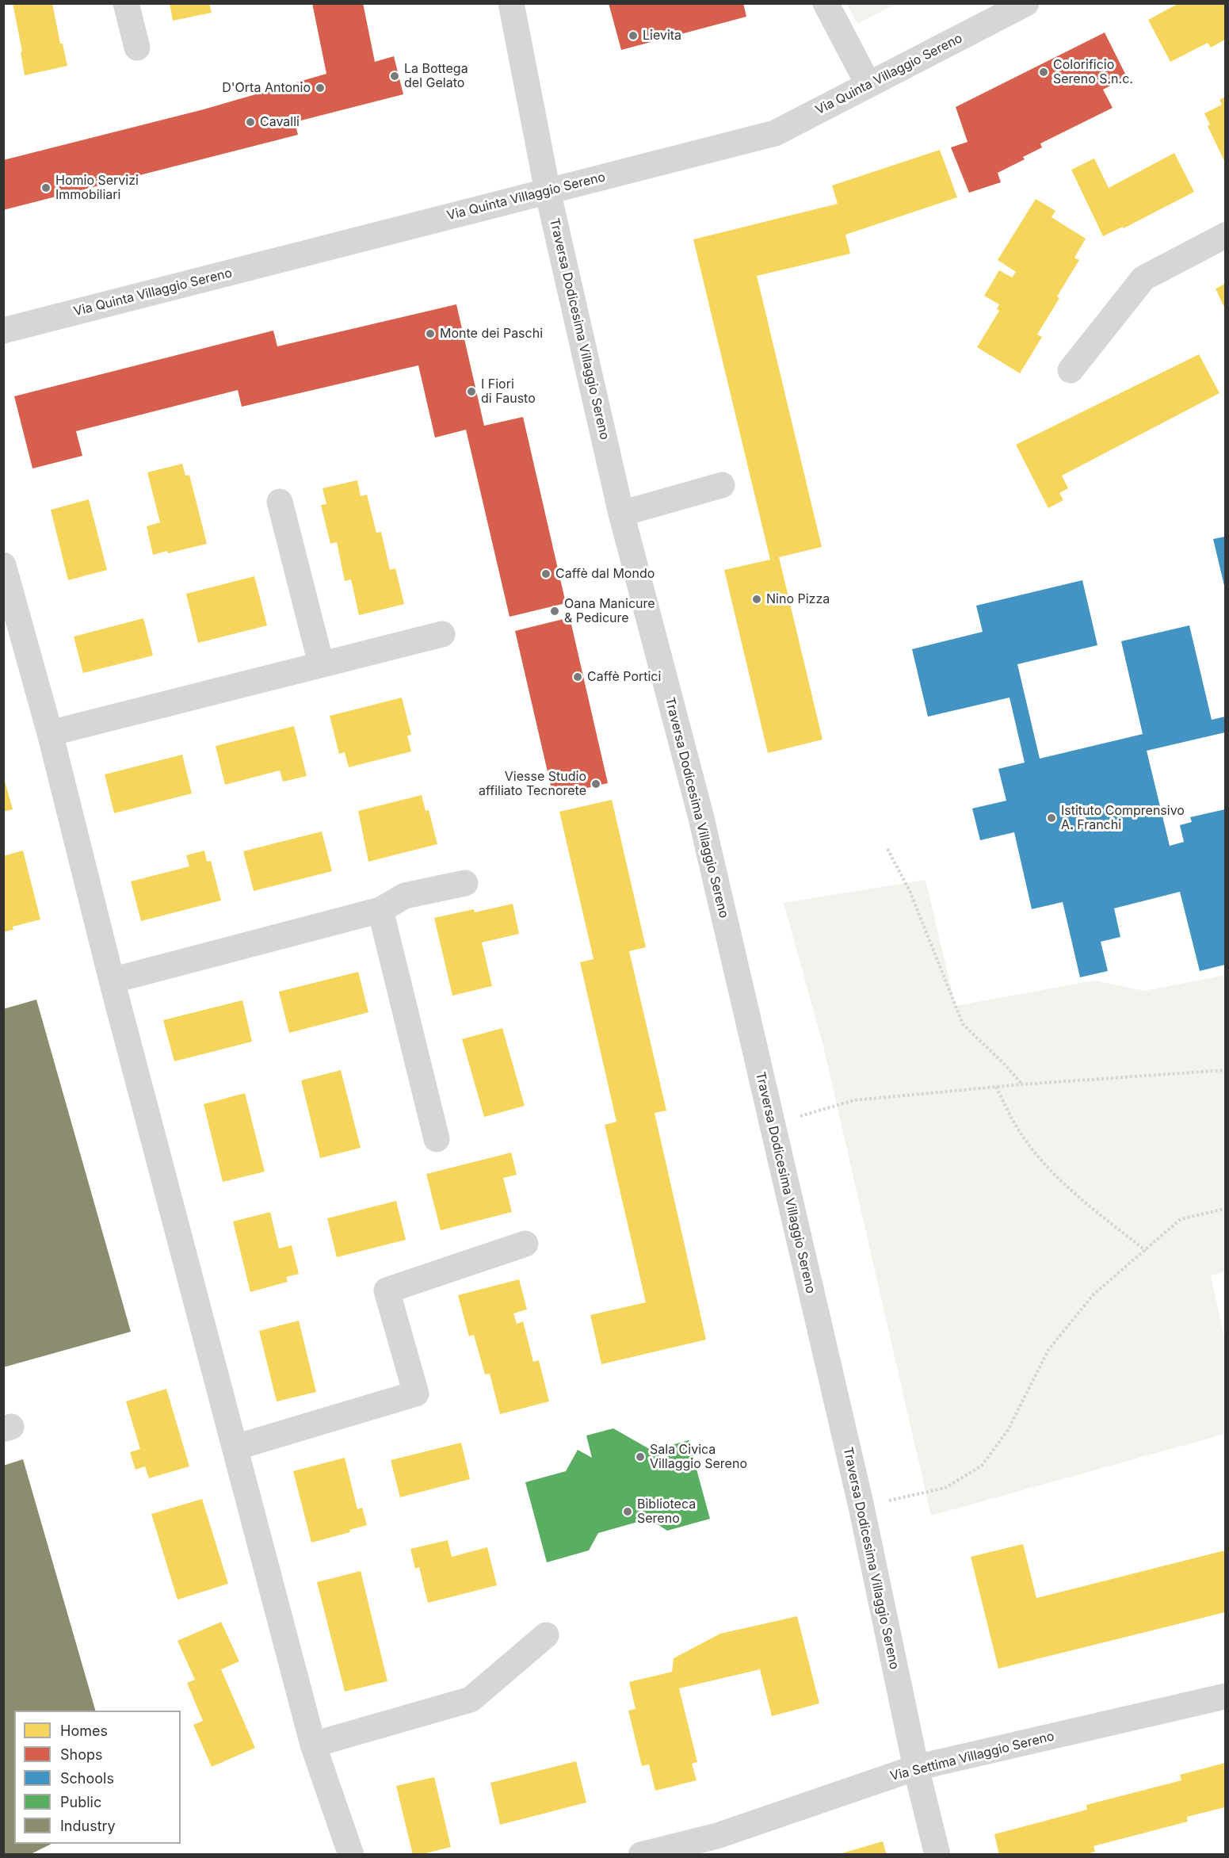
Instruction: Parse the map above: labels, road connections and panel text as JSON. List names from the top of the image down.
{
  "streets": {
    "street": ["Via Quinta Villaggio Sereno", "Traversa Dodicesima Villaggio Sereno", "Via Settima Villaggio Sereno"]
  },
  "crossings": [
    ["Via Quinta Villaggio Sereno", "Traversa Dodicesima Villaggio Sereno"],
    ["Traversa Dodicesima Villaggio Sereno", "Via Settima Villaggio Sereno"]
  ],
  "places": [
    "Lievita",
    "Colorificio Sereno S.n.c.",
    "La Bottega del Gelato",
    "D'Orta Antonio",
    "Cavalli",
    "Homio Servizi Immobiliari",
    "Monte dei Paschi",
    "I Fiori di Fausto",
    "Caffè dal Mondo",
    "Nino Pizza",
    "Oana Manicure & Pedicure",
    "Caffè Portici",
    "Viesse Studio affiliato Tecnorete",
    "Istituto Comprensivo A. Franchi",
    "Sala Civica Villaggio Sereno",
    "Biblioteca Sereno"
  ],
  "legend": [
    "Homes",
    "Shops",
    "Schools",
    "Public",
    "Industry"
  ]
}
